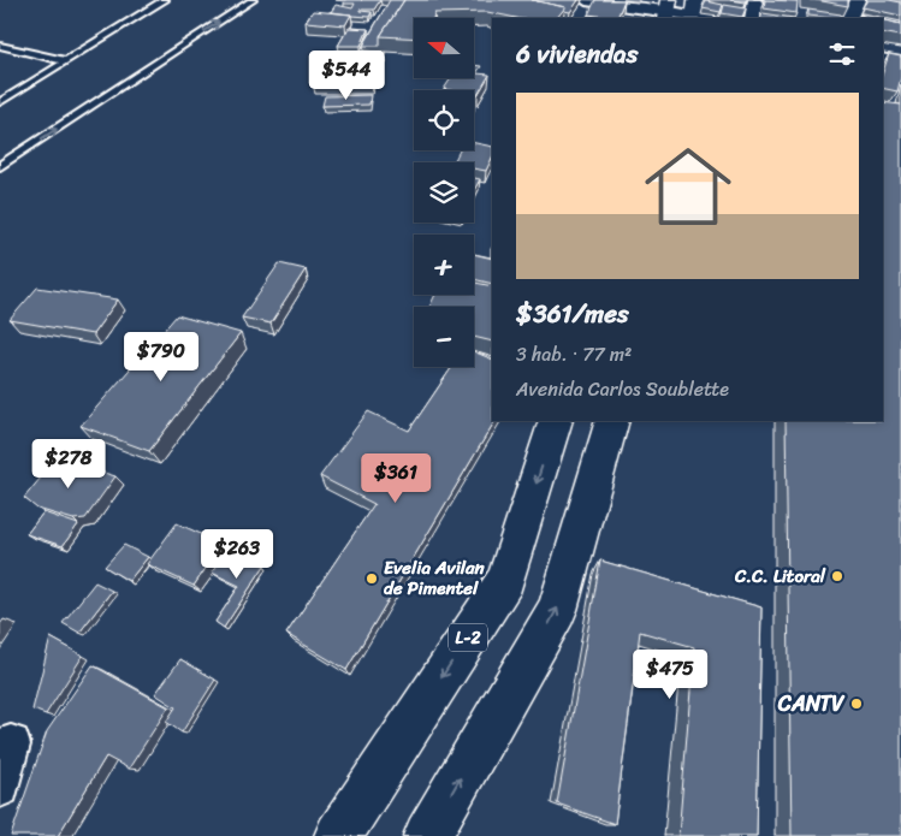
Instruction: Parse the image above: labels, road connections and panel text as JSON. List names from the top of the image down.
{
  "streets": {
    "main road": ["L-2"]
  },
  "places": ["C.C. Litoral", "Evelia Avilan de Pimentel", "CANTV"],
  "north": "left",
  "page": {
    "map_buttons": ["+", "−"],
    "heading": "6 viviendas",
    "price": [
      "$544",
      "$790",
      "$278",
      "$361",
      "$263",
      "$475"
    ],
    "list": [
      {
        "name": "$361/mes",
        "note": "3 hab. · 77 m² · Avenida Carlos Soublette"
      }
    ]
  }
}
